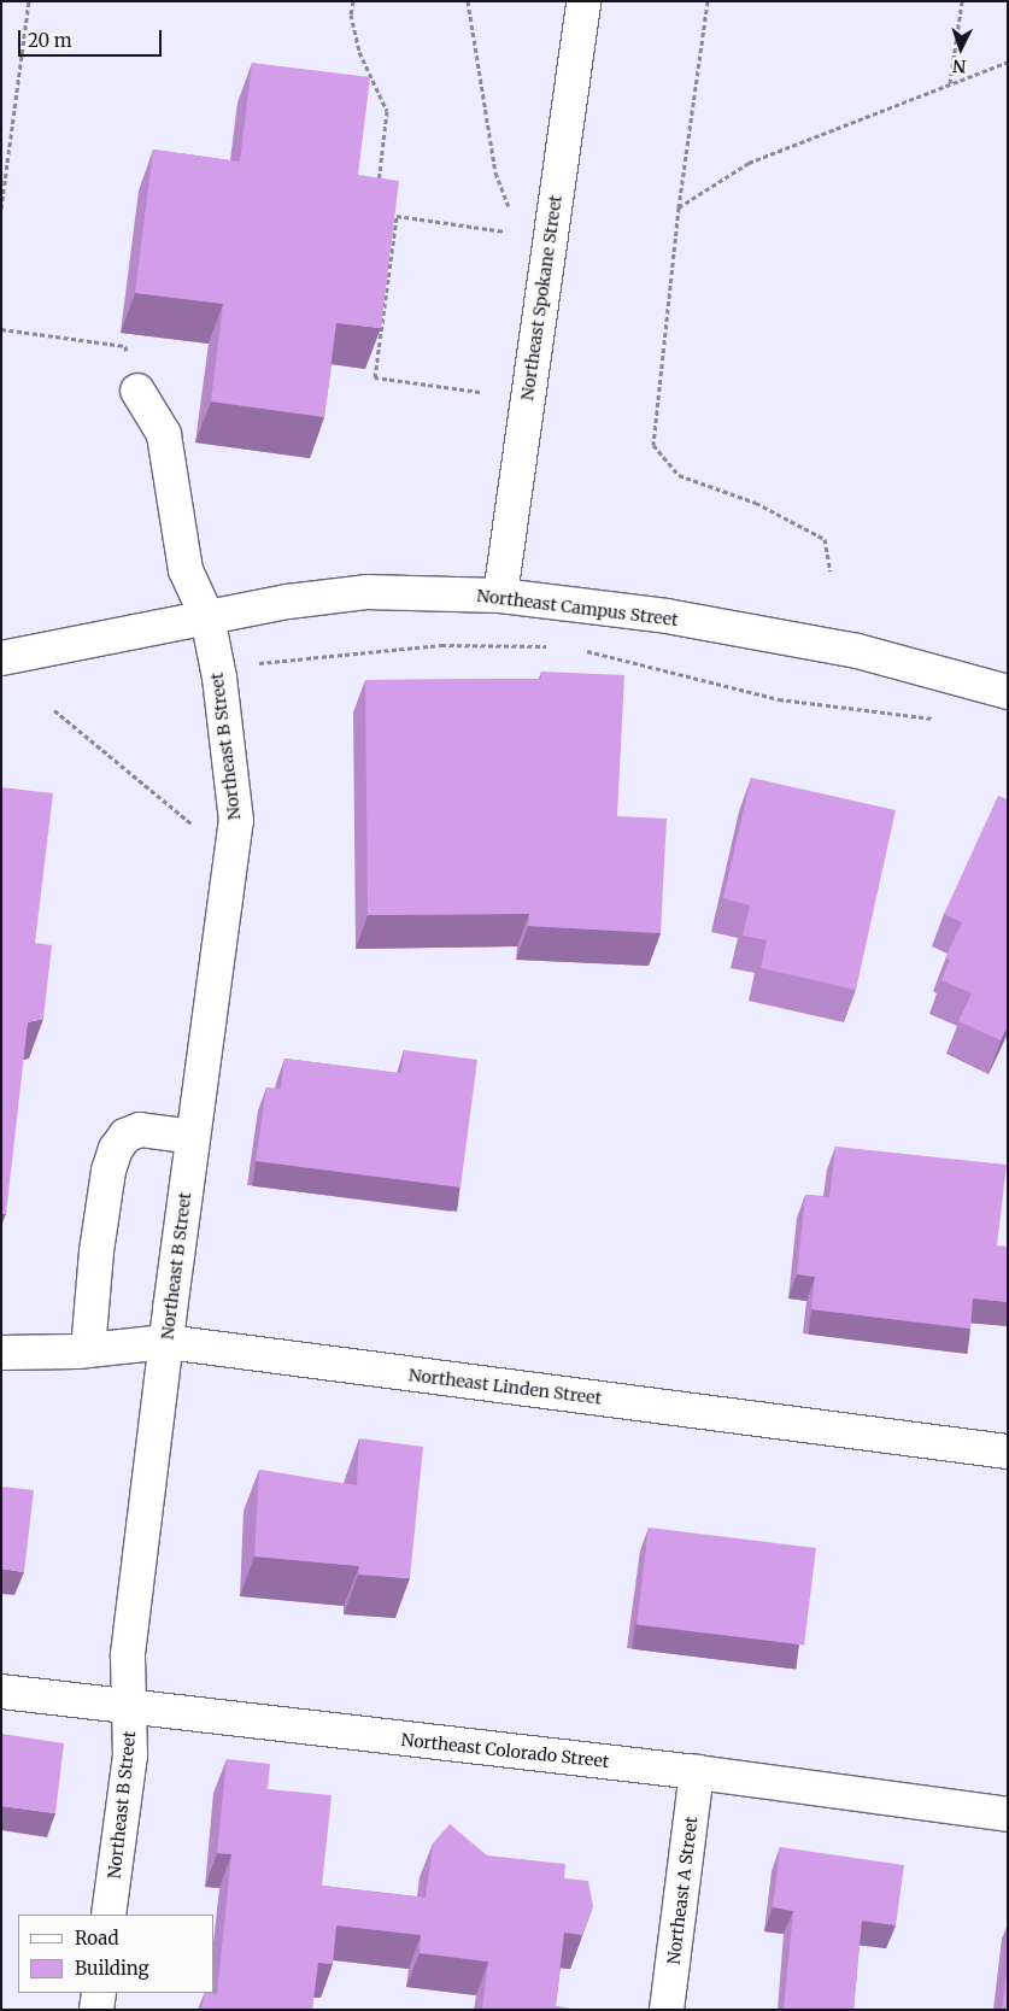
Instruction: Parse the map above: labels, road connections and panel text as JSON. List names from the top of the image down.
{
  "streets": {
    "street": [
      "Northeast Spokane Street",
      "Northeast Campus Street",
      "Northeast B Street",
      "Northeast Linden Street",
      "Northeast Colorado Street",
      "Northeast A Street"
    ]
  },
  "crossings": [
    ["Northeast Spokane Street", "Northeast Campus Street"],
    ["Northeast Campus Street", "Northeast B Street"],
    ["Northeast B Street", "Northeast Linden Street"],
    ["Northeast B Street", "Northeast Colorado Street"],
    ["Northeast Colorado Street", "Northeast A Street"]
  ],
  "legend": ["Road", "Building"],
  "scale_bar": "20 m",
  "north": "bottom"
}
